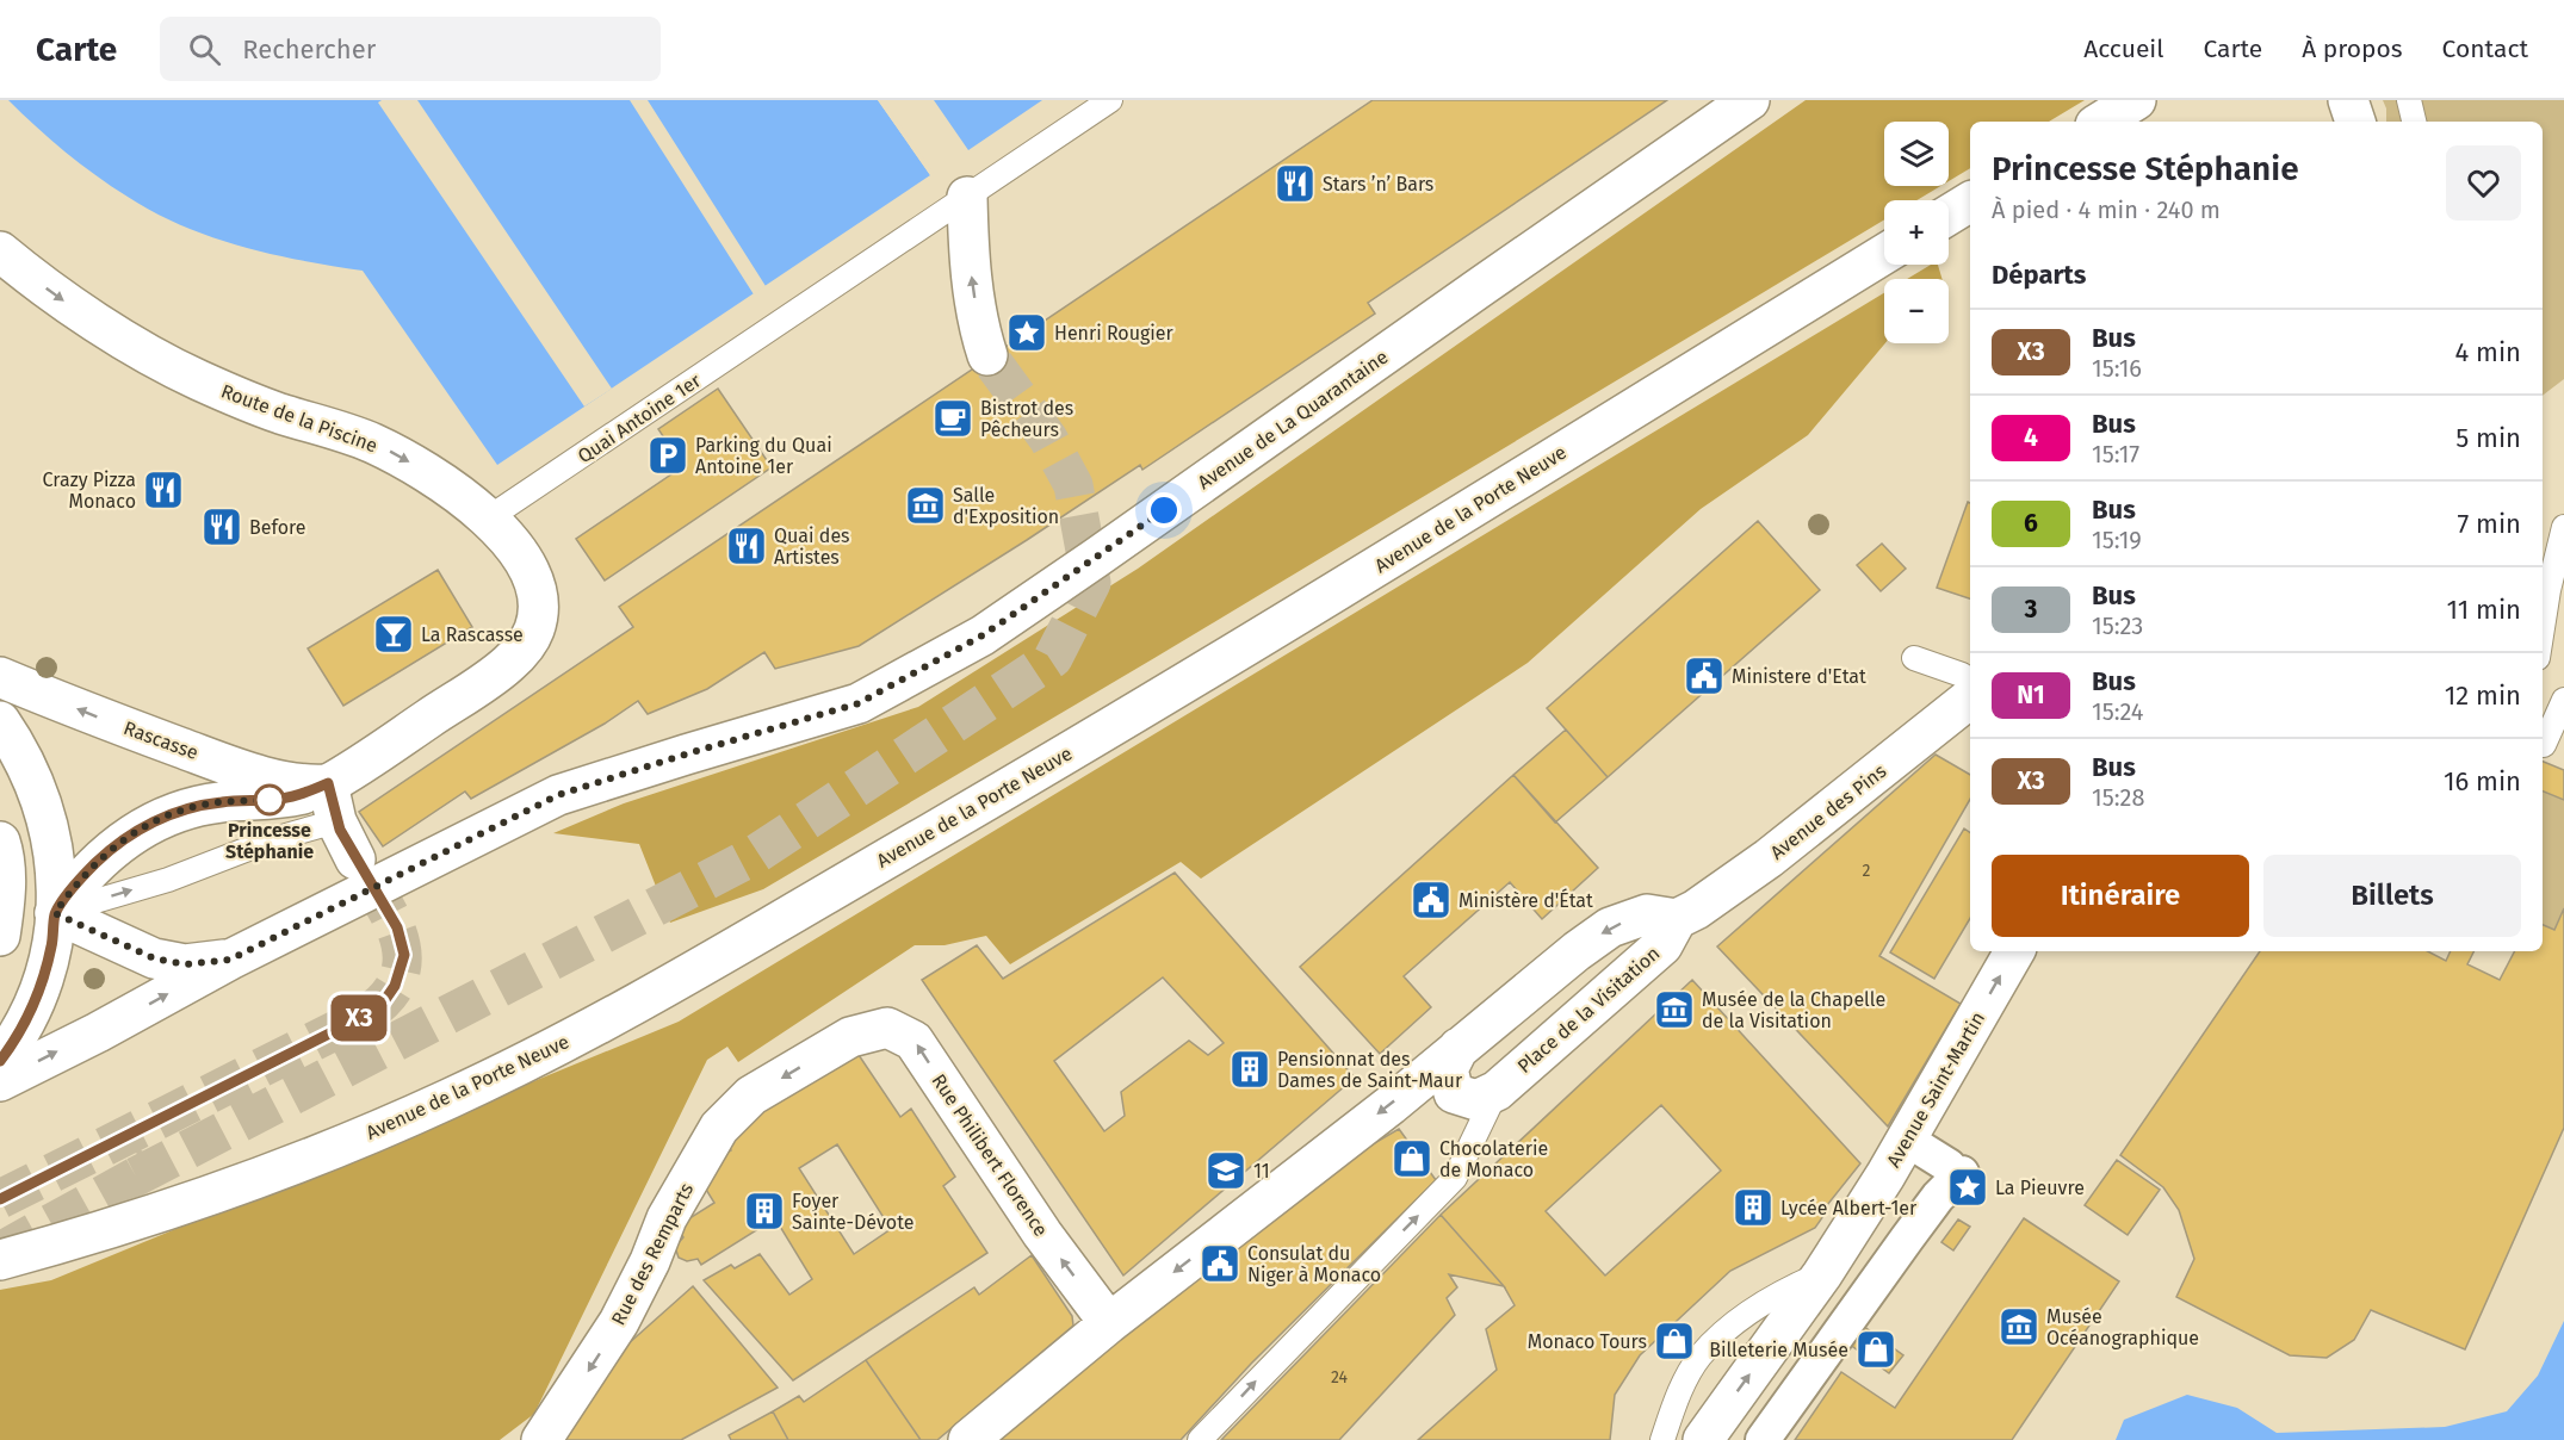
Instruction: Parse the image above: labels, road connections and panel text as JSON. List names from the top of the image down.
{
  "streets": {
    "street": [
      "Route de la Piscine",
      "Avenue de La Quarantaine",
      "Avenue de la Porte Neuve",
      "Rascasse",
      "Avenue des Pins",
      "Place de la Visitation",
      "Avenue Saint-Martin",
      "Rue Philibert Florence",
      "Rue des Remparts"
    ],
    "lane": ["Quai Antoine 1er"]
  },
  "crossings": [
    ["Route de la Piscine", "Quai Antoine 1er"],
    ["Avenue des Pins", "Place de la Visitation"],
    ["Place de la Visitation", "Rue Philibert Florence"],
    ["Rue Philibert Florence", "Rue des Remparts"]
  ],
  "one_way": [
    "Route de la Piscine",
    "Rascasse",
    "Avenue Saint-Martin",
    "Rue Philibert Florence",
    "Rue des Remparts"
  ],
  "places": {
    "restaurant": [
      "Stars ’n’ Bars",
      "Crazy Pizza Monaco",
      "Before",
      "Quai des Artistes"
    ],
    "place": ["Henri Rougier", "La Pieuvre"],
    "cafe": ["Bistrot des Pêcheurs"],
    "parking": ["Parking du Quai Antoine 1er"],
    "museum": ["Salle d'Exposition", "Musée de la Chapelle de la Visitation", "Musée Océanographique"],
    "bar": ["La Rascasse"],
    "public building": ["Ministere d'Etat", "Ministère d'État", "Consulat du Niger à Monaco"],
    "other": ["Princesse Stéphanie"],
    "building": ["Pensionnat des Dames de Saint-Maur", "Lycée Albert-1er", "Foyer Sainte-Dévote"],
    "shop": ["Chocolaterie de Monaco", "Monaco Tours", "Billeterie Musée"],
    "school or university": ["11"]
  },
  "lines": ["bus line X3"],
  "house_numbers": ["2", "24"],
  "page": {
    "header": "Carte",
    "search": "Rechercher",
    "nav": [
      "Accueil",
      "Carte",
      "À propos",
      "Contact"
    ],
    "on_map": "X3",
    "map_buttons": ["+", "−"],
    "heading": [
      ["Princesse Stéphanie", "À pied · 4 min · 240 m"],
      "Départs"
    ],
    "list": [
      {
        "mark": "X3",
        "name": "Bus",
        "note": "15:16",
        "value": "4 min"
      },
      {
        "mark": "4",
        "name": "Bus",
        "note": "15:17",
        "value": "5 min"
      },
      {
        "mark": "6",
        "name": "Bus",
        "note": "15:19",
        "value": "7 min"
      },
      {
        "mark": "3",
        "name": "Bus",
        "note": "15:23",
        "value": "11 min"
      },
      {
        "mark": "N1",
        "name": "Bus",
        "note": "15:24",
        "value": "12 min"
      },
      {
        "mark": "X3",
        "name": "Bus",
        "note": "15:28",
        "value": "16 min"
      }
    ],
    "buttons": ["Itinéraire", "Billets"]
  }
}
